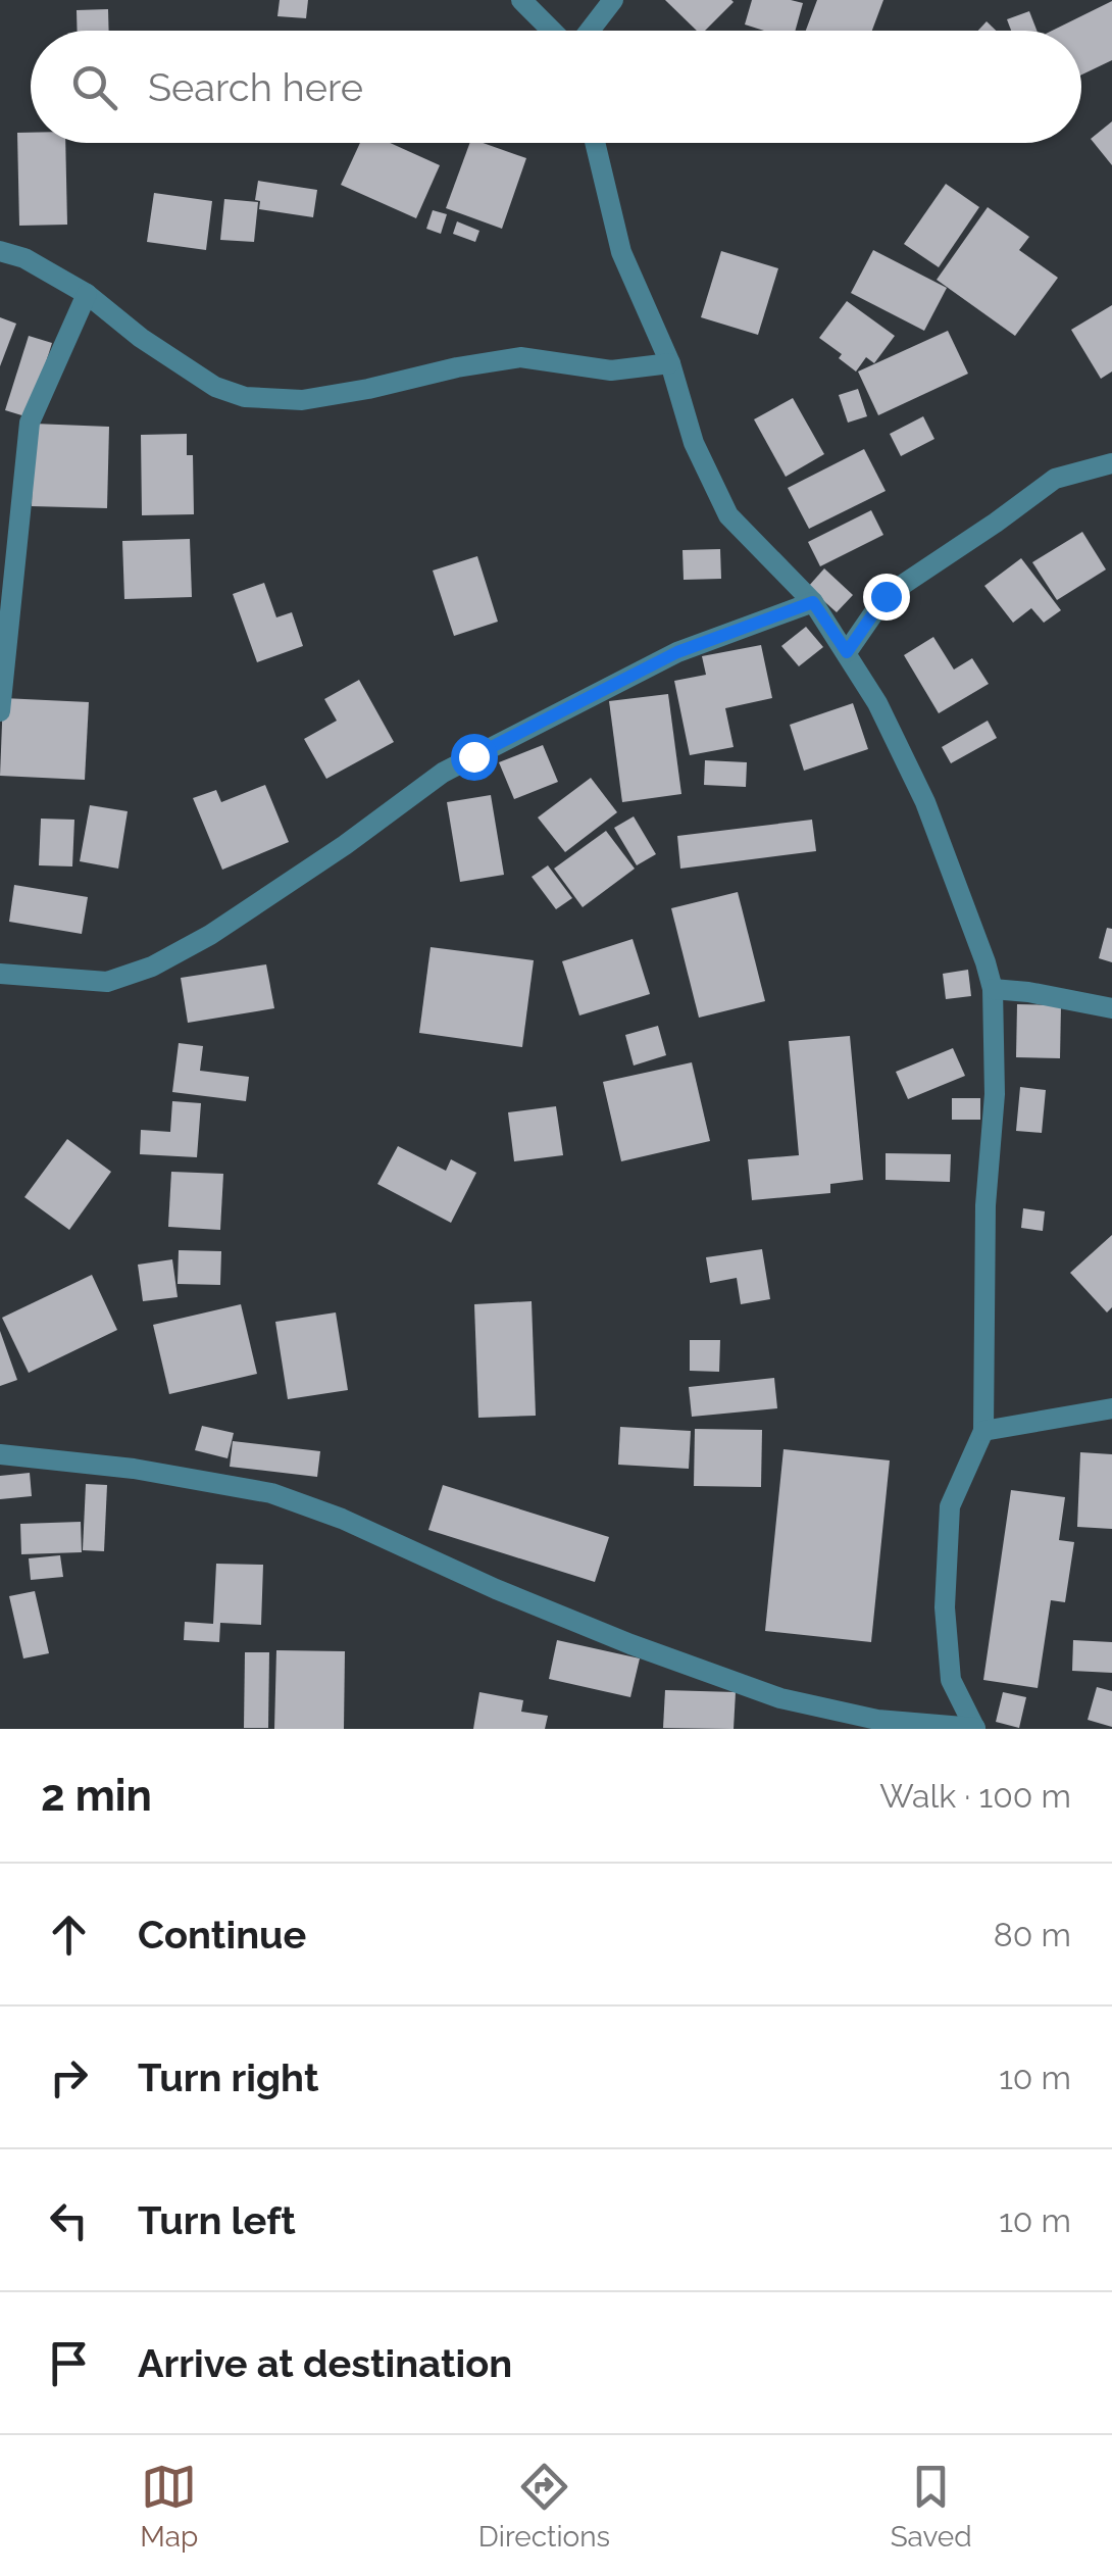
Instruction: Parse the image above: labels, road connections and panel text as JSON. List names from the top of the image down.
{
  "page": {
    "search": "Search here",
    "heading": ["2 min", "Walk · 100 m"],
    "list": [
      ["Continue", "80 m"],
      ["Turn right", "10 m"],
      ["Turn left", "10 m"],
      "Arrive at destination"
    ],
    "nav": ["Map", "Directions", "Saved"]
  }
}
